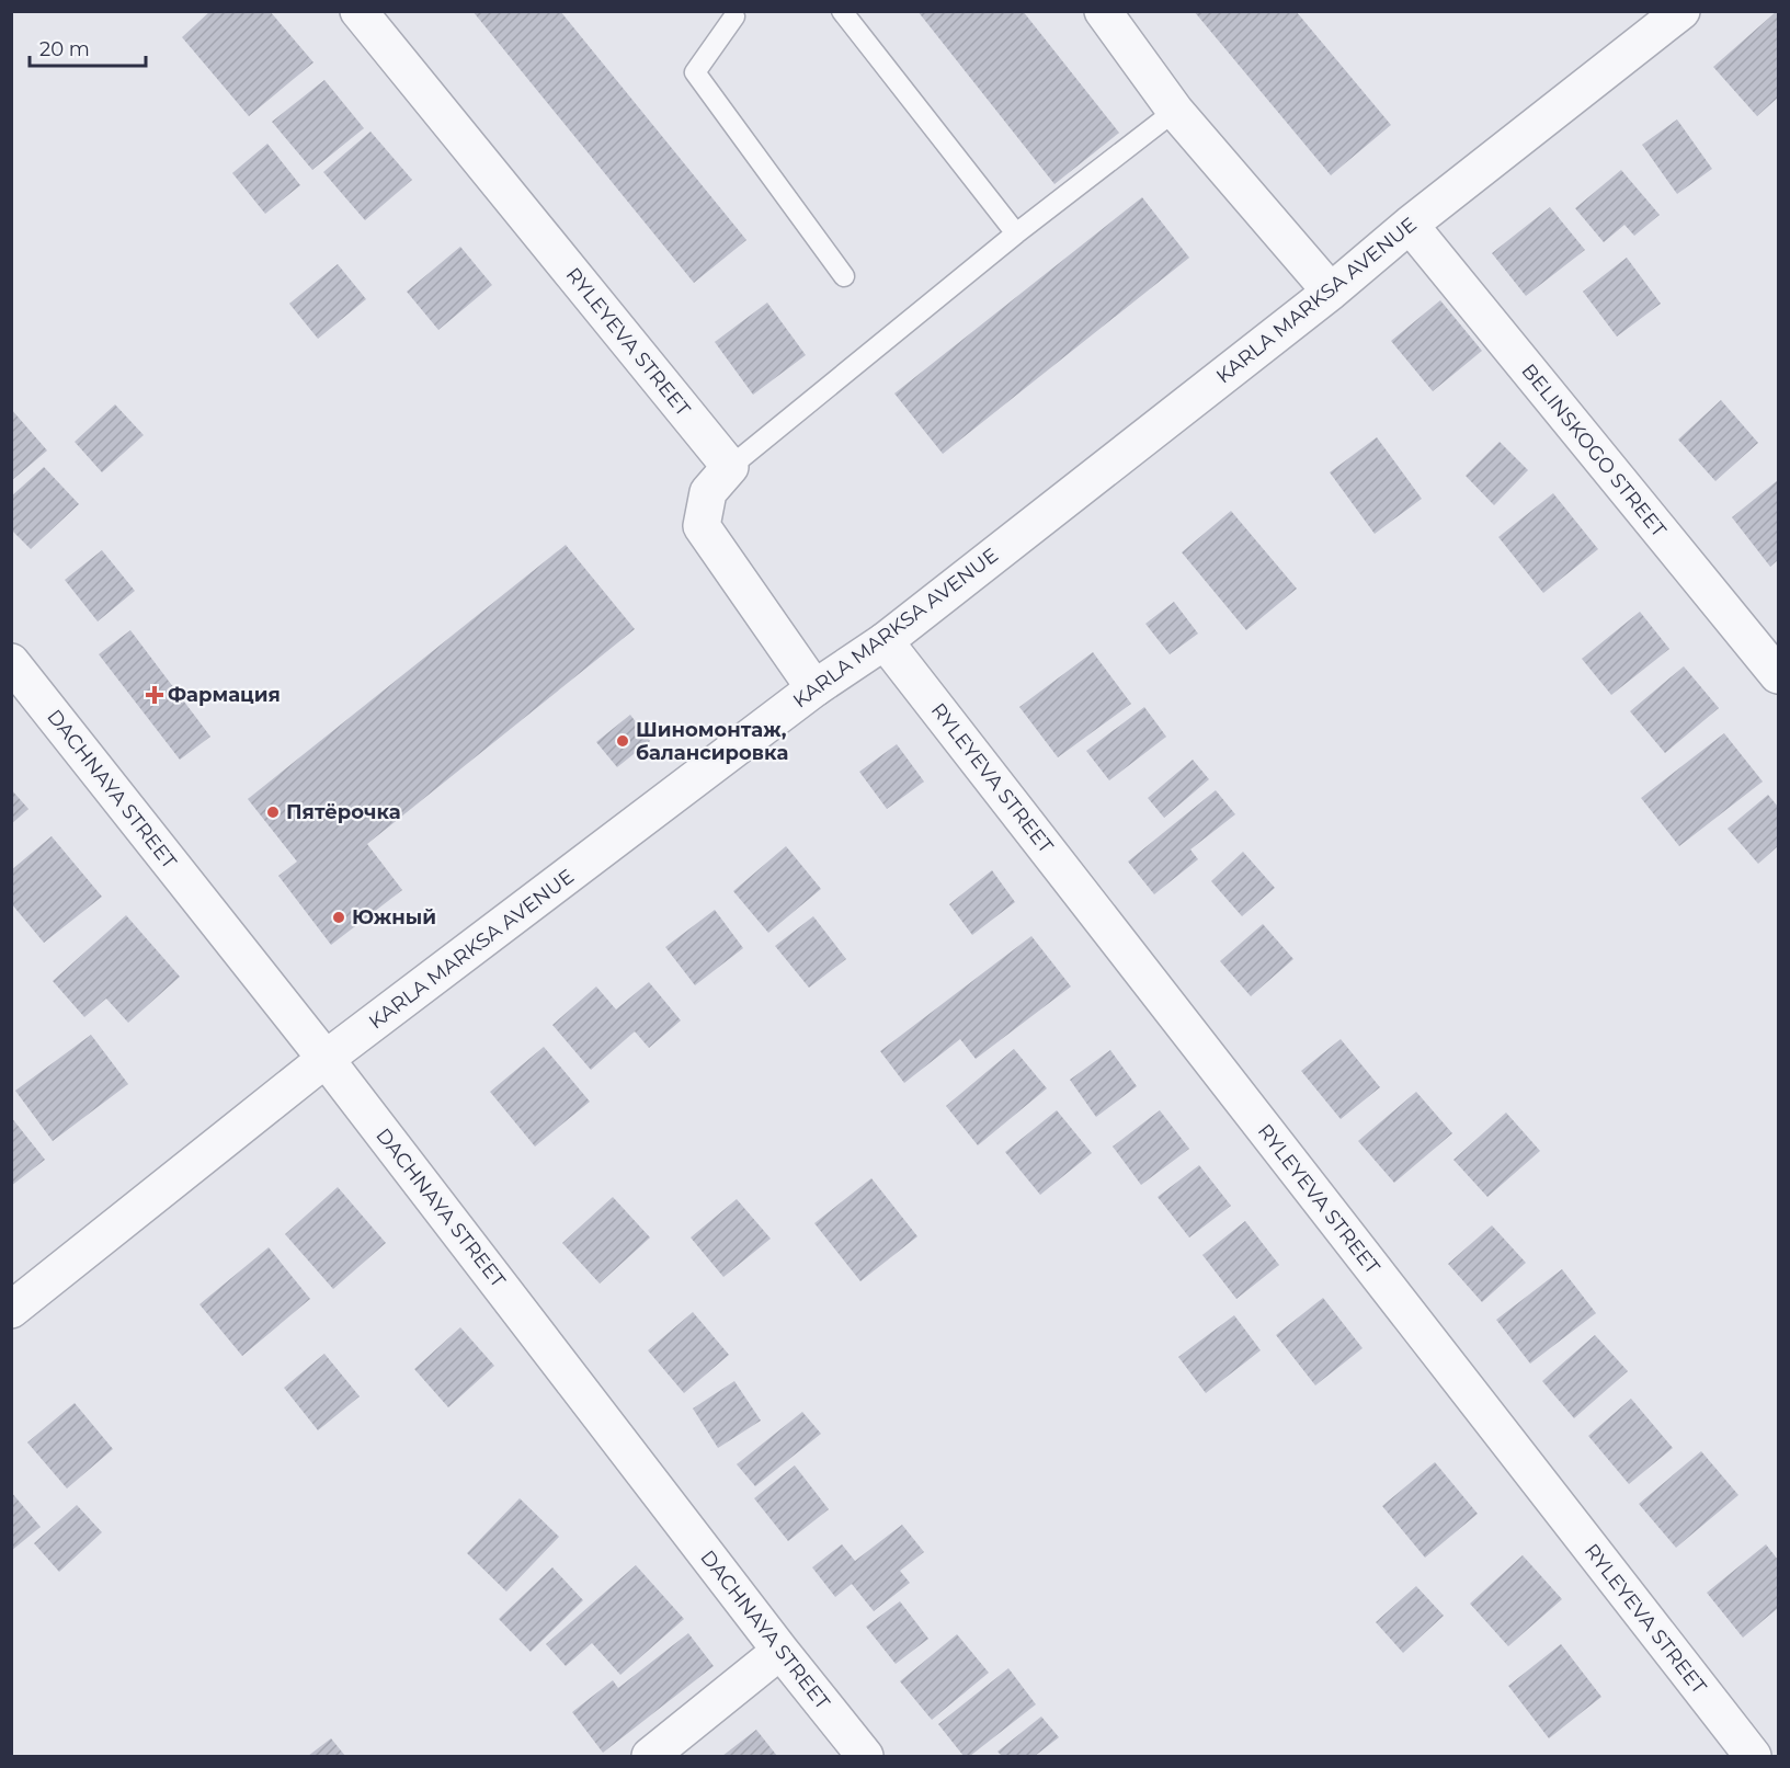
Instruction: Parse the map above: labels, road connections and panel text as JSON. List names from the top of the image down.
{
  "streets": {
    "street": [
      "KARLA MARKSA AVENUE",
      "RYLEYEVA STREET",
      "BELINSKOGO STREET",
      "DACHNAYA STREET"
    ]
  },
  "crossings": [
    ["KARLA MARKSA AVENUE", "RYLEYEVA STREET"],
    ["KARLA MARKSA AVENUE", "BELINSKOGO STREET"],
    ["KARLA MARKSA AVENUE", "DACHNAYA STREET"]
  ],
  "places": {
    "health": ["Фармация"],
    "other": ["Шиномонтаж, балансировка", "Пятёрочка", "Южный"]
  },
  "scale_bar": "20 m"
}
